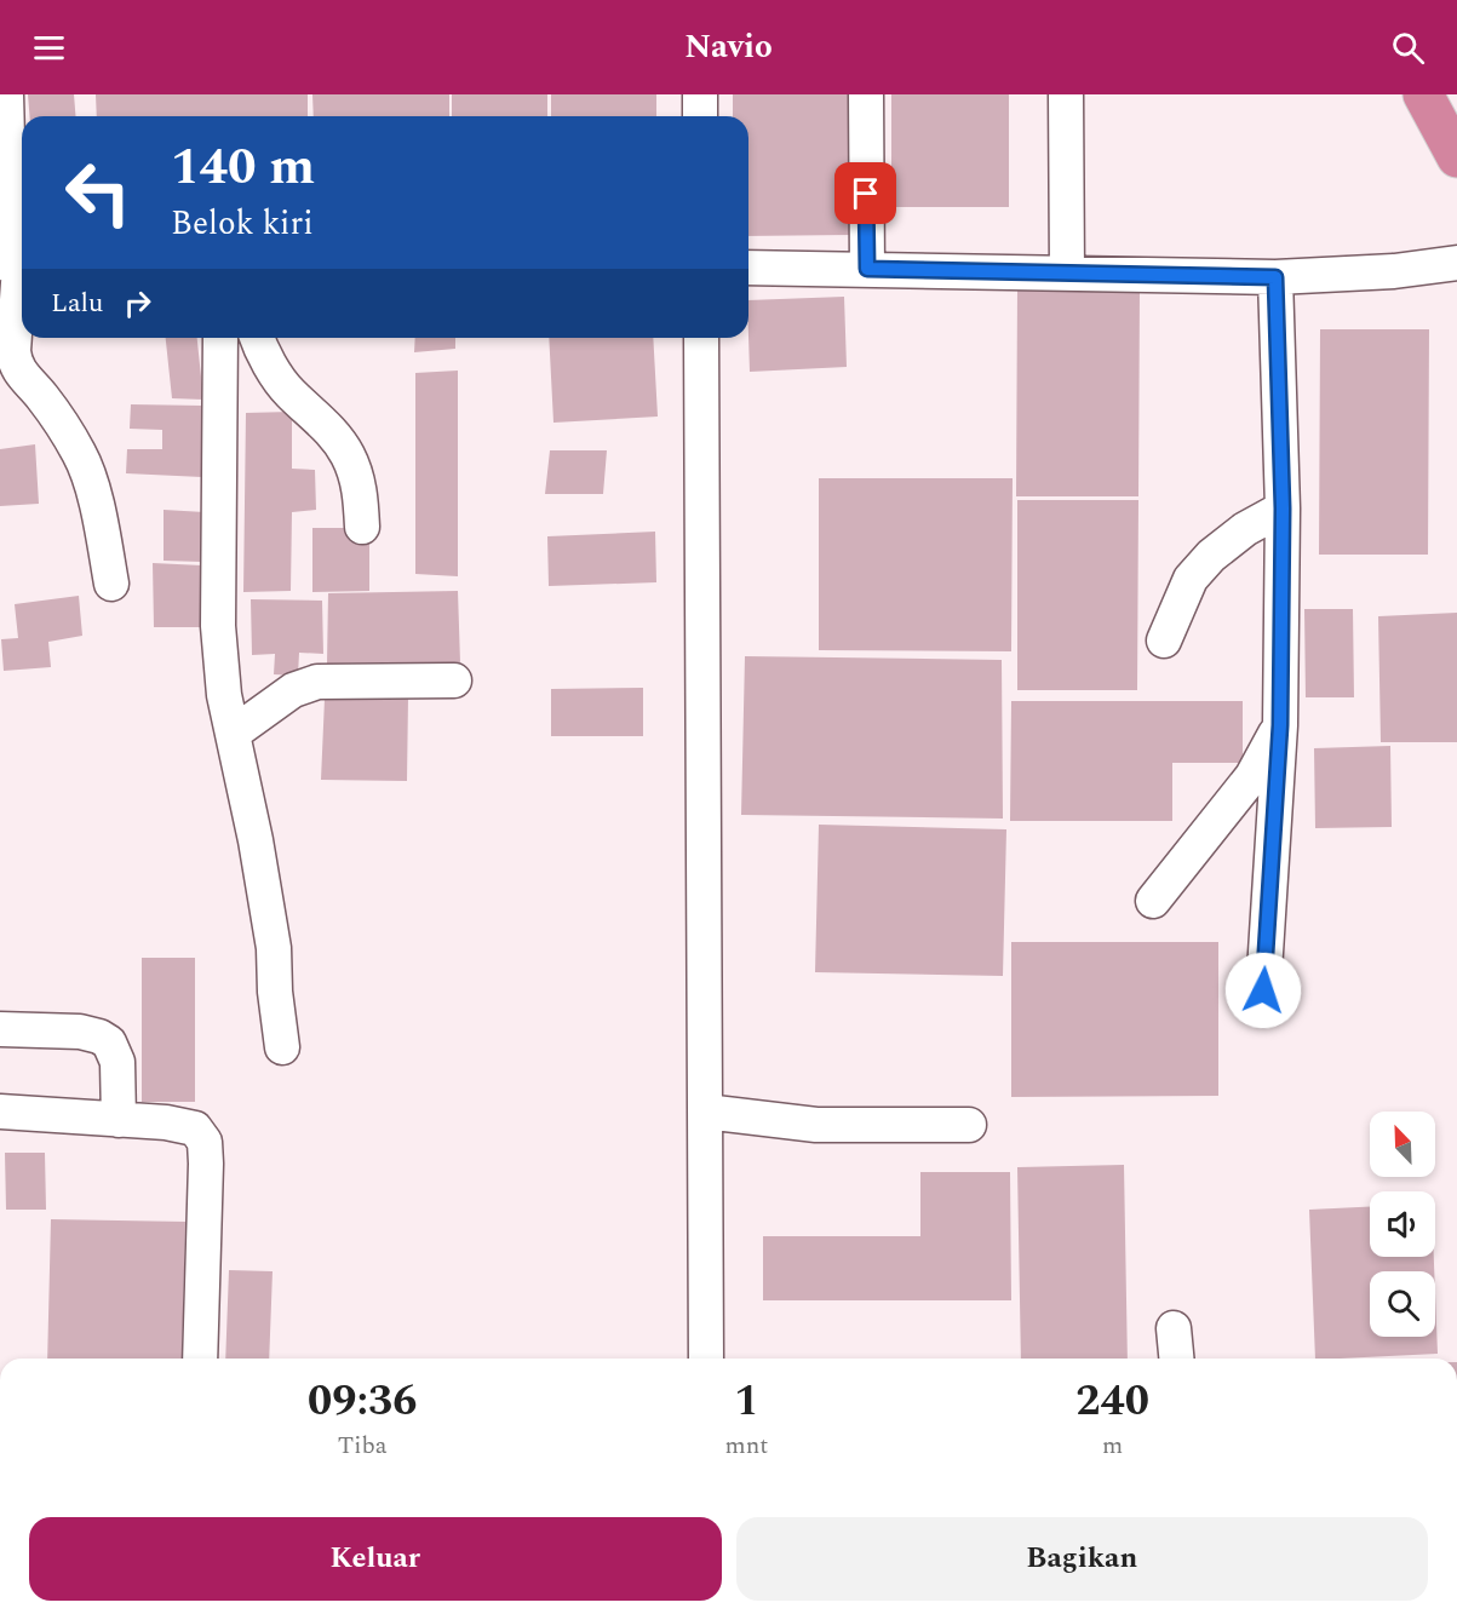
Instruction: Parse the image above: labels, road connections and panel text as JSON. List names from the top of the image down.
{
  "north": "top left",
  "page": {
    "header": "Navio",
    "turn": ["140 m", "Belok kiri"],
    "then": "Lalu",
    "eta": [
      "09:36",
      "Tiba",
      "1",
      "mnt",
      "240",
      "m"
    ],
    "buttons": ["Keluar", "Bagikan"]
  }
}
